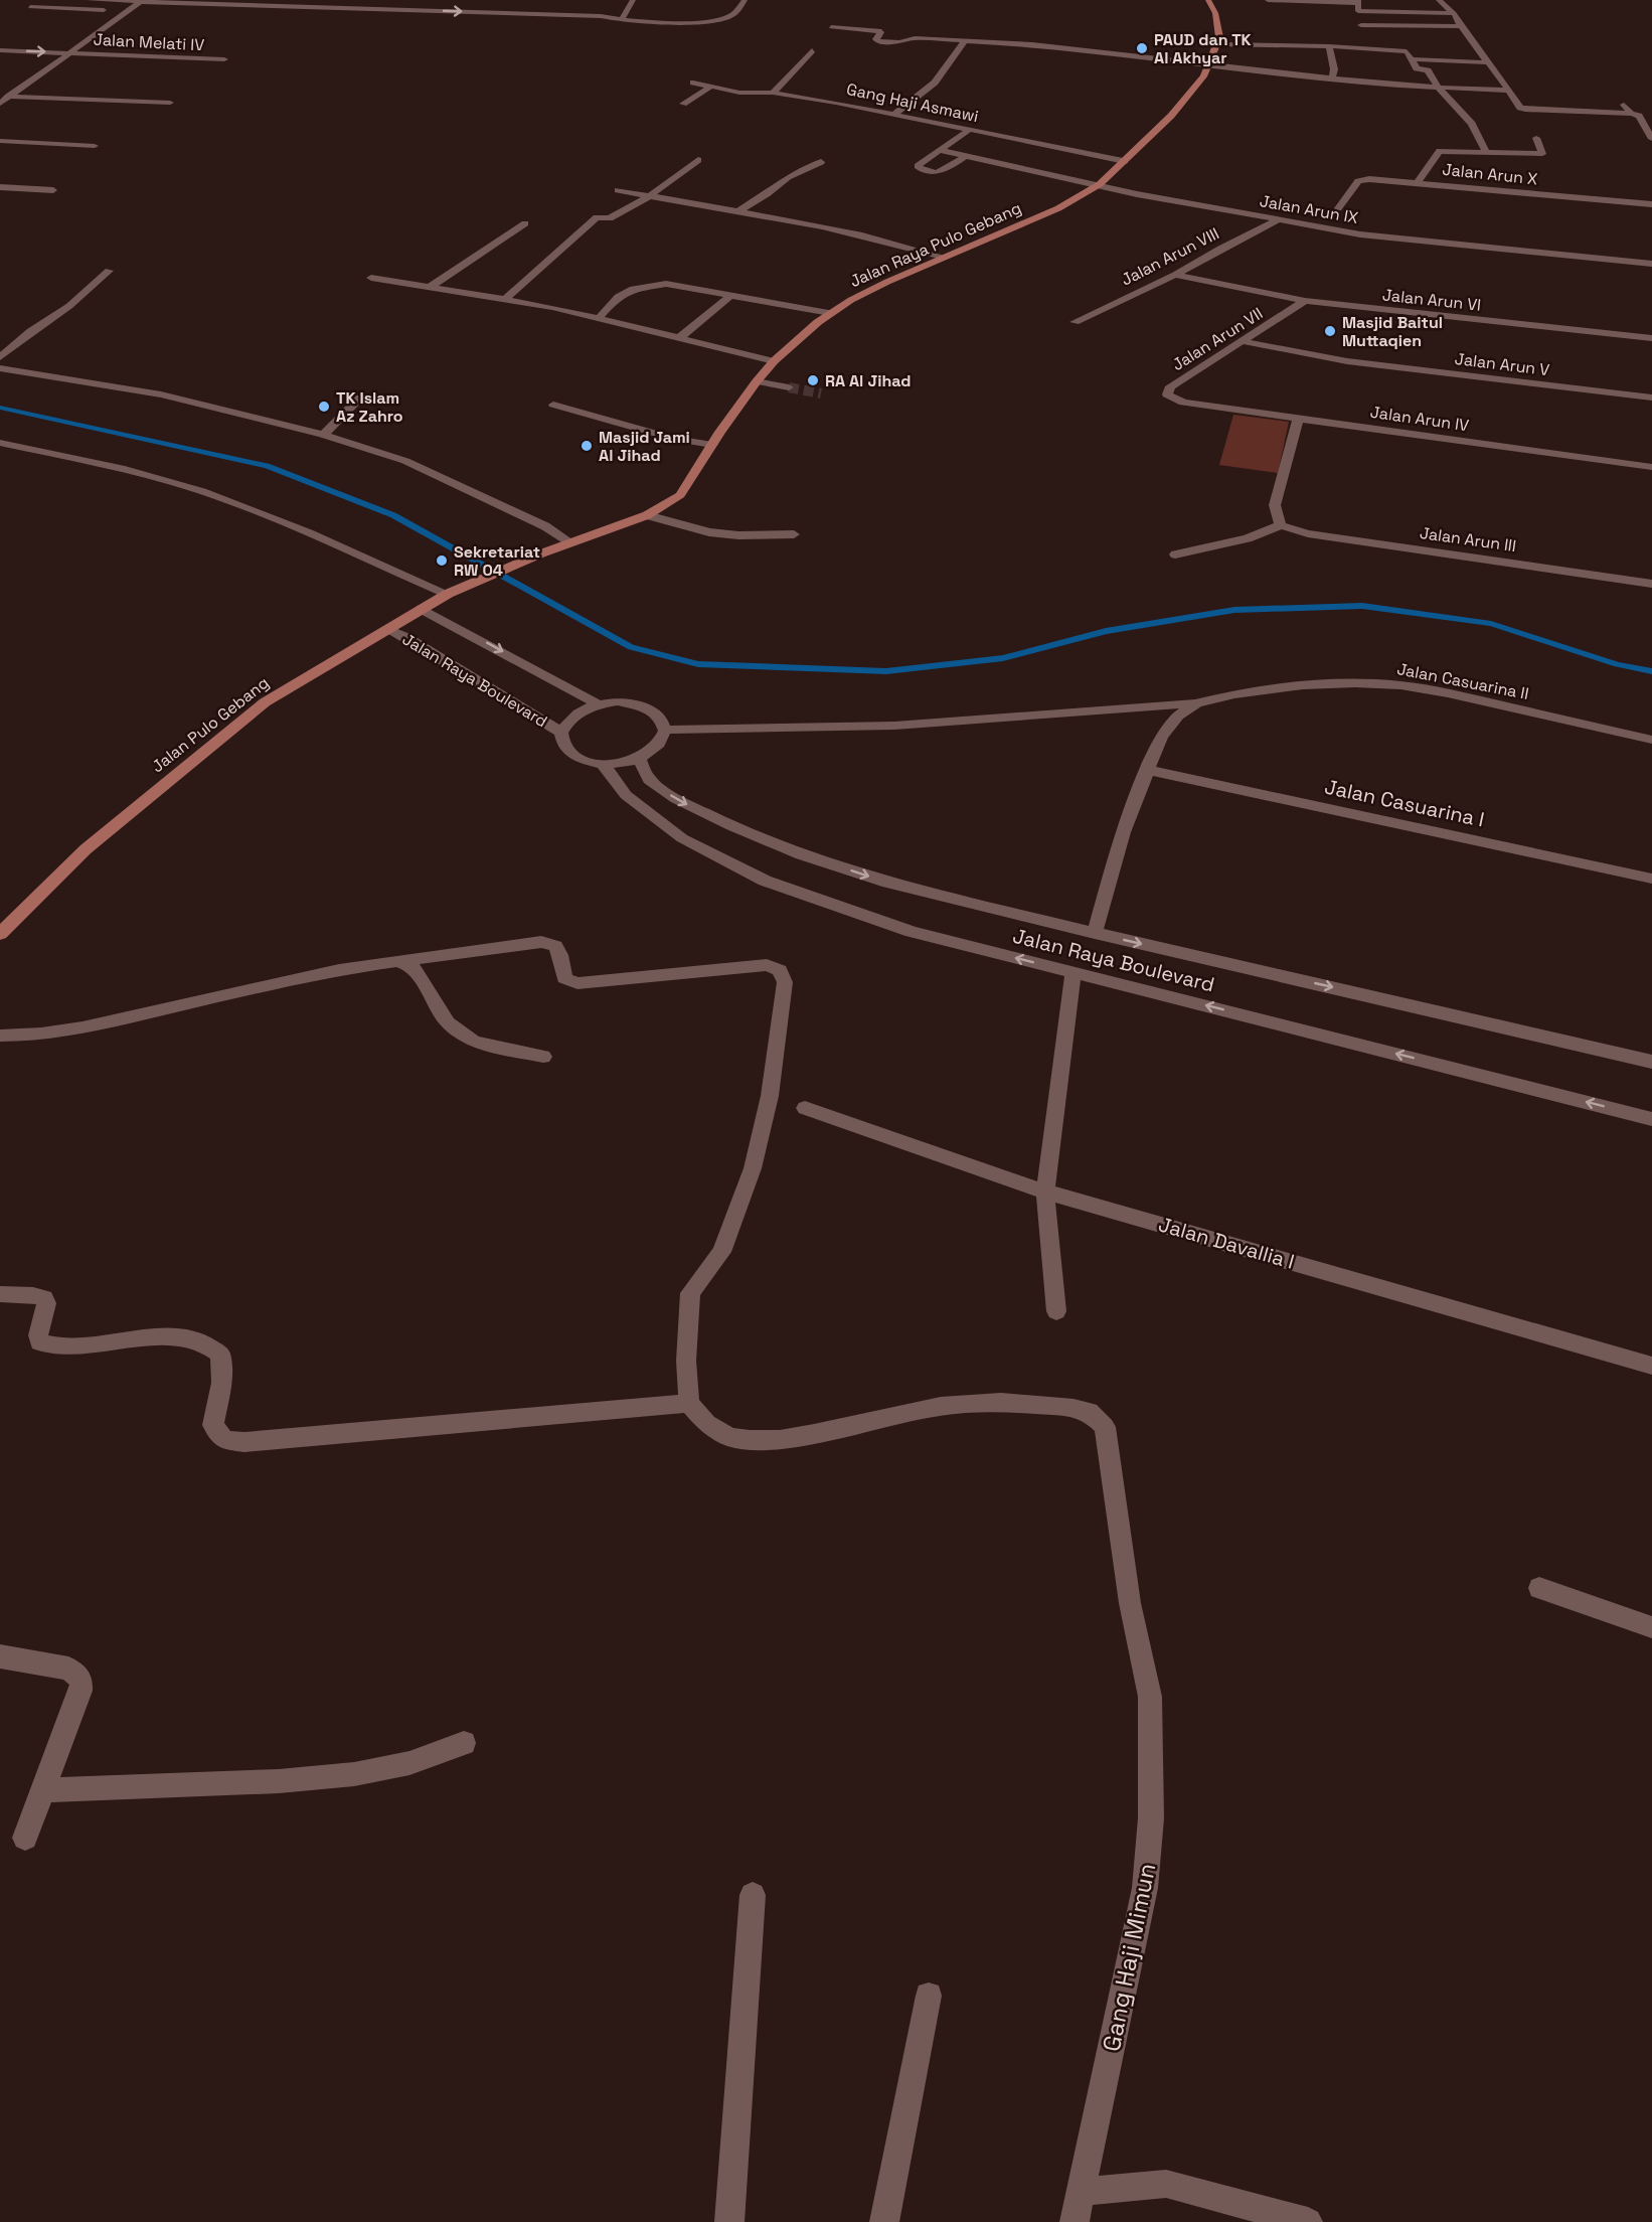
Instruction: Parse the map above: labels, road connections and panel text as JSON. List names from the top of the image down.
{
  "streets": {
    "main road": ["Jalan Raya Pulo Gebang", "Jalan Pulo Gebang"],
    "street": [
      "Jalan Melati IV",
      "Gang Haji Asmawi",
      "Jalan Arun X",
      "Jalan Arun IX",
      "Jalan Arun VIII",
      "Jalan Arun VI",
      "Jalan Arun VII",
      "Jalan Arun V",
      "Jalan Arun IV",
      "Jalan Arun III",
      "Jalan Raya Boulevard",
      "Jalan Casuarina II",
      "Jalan Casuarina I",
      "Jalan Davallia I",
      "Gang Haji Mimun"
    ]
  },
  "crossings": [
    ["Gang Haji Asmawi", "Jalan Raya Pulo Gebang"],
    ["Jalan Arun IX", "Jalan Raya Pulo Gebang"],
    ["Jalan Arun IX", "Jalan Arun VIII"],
    ["Jalan Raya Pulo Gebang", "Jalan Pulo Gebang"],
    ["Jalan Arun VIII", "Jalan Arun VI"],
    ["Jalan Arun VI", "Jalan Arun VII"],
    ["Jalan Arun VII", "Jalan Arun V"],
    ["Jalan Arun VII", "Jalan Arun IV"],
    ["Jalan Raya Boulevard", "Jalan Casuarina II"],
    ["Jalan Raya Boulevard", "Jalan Pulo Gebang"],
    ["Jalan Casuarina II", "Jalan Casuarina I"]
  ],
  "places": [
    "PAUD dan TK Al Akhyar",
    "Masjid Baitul Muttaqien",
    "RA Al Jihad",
    "TK Islam Az Zahro",
    "Masjid Jami Al Jihad",
    "Sekretariat RW 04"
  ]
}
